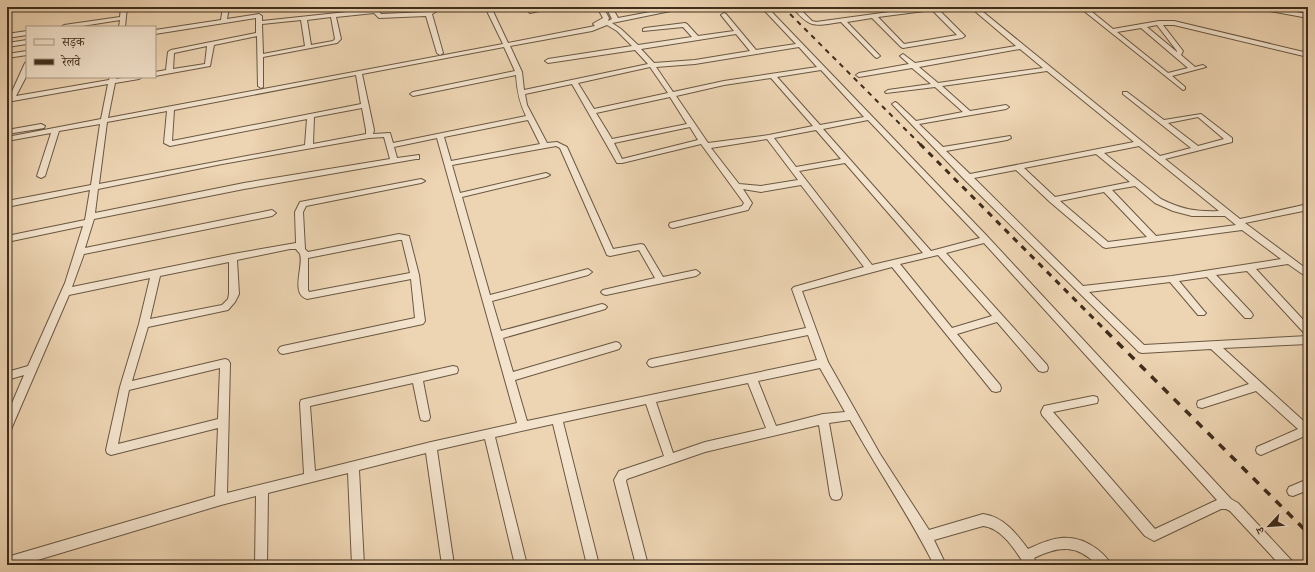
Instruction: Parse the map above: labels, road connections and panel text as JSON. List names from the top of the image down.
{
  "legend": ["सड़क", "रेलवे"],
  "north": "bottom left"
}
